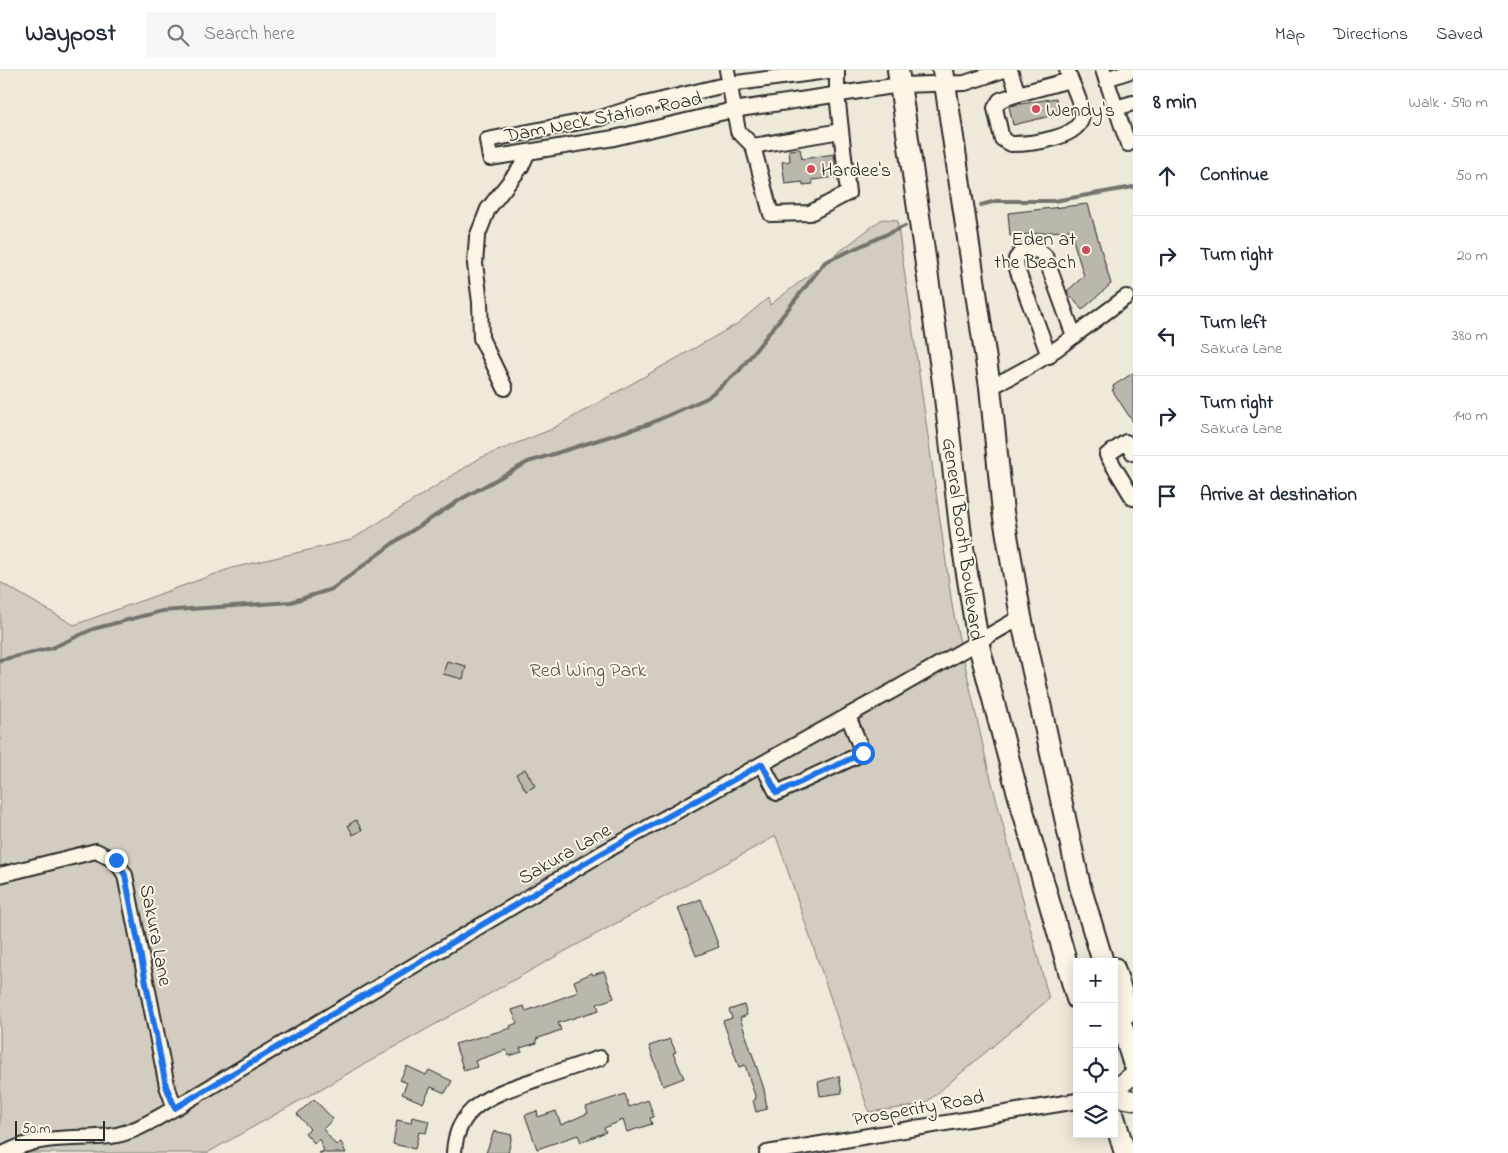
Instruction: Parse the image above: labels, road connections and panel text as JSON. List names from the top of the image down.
{
  "streets": {
    "highway": ["General Booth Boulevard"],
    "street": ["Dam Neck Station Road", "Sakura Lane", "Prosperity Road"]
  },
  "crossings": [
    ["Dam Neck Station Road", "General Booth Boulevard"],
    ["General Booth Boulevard", "Sakura Lane"]
  ],
  "parks": ["Red Wing Park"],
  "places": ["Wendy's", "Hardee's", "Eden at the Beach"],
  "scale_bar": "50 m",
  "page": {
    "header": "Waypost",
    "search": "Search here",
    "nav": ["Map", "Directions", "Saved"],
    "heading": ["8 min", "Walk · 590 m"],
    "list": [
      ["Continue", "50 m"],
      ["Turn right", "20 m"],
      ["Turn left", "Sakura Lane", "380 m"],
      ["Turn right", "Sakura Lane", "140 m"],
      "Arrive at destination"
    ],
    "map_buttons": ["+", "−"],
    "scale": "50 m"
  }
}
